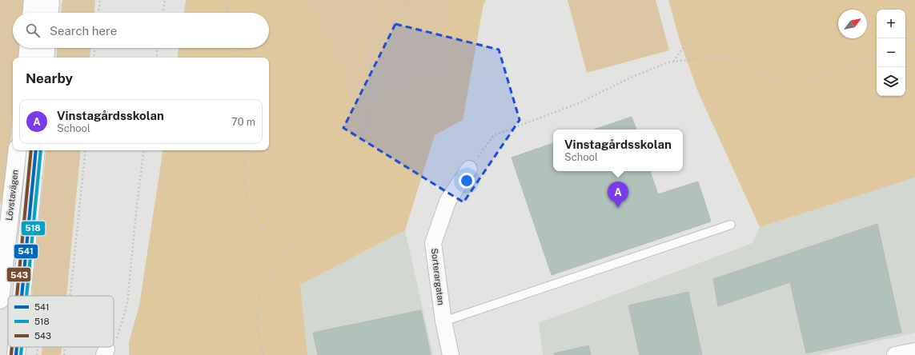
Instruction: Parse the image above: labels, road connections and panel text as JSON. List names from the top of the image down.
{
  "streets": {
    "street": ["Lövstavägen", "Sorterargatan"]
  },
  "lines": ["transit line 541", "transit line 518", "transit line 543"],
  "legend": ["541", "518", "543"],
  "north": "top right",
  "page": {
    "map_buttons": ["+", "−"],
    "search": "Search here",
    "heading": "Nearby",
    "list": [
      {
        "mark": "A",
        "name": "Vinstagårdsskolan",
        "note": "School",
        "value": "70 m"
      }
    ],
    "popup": ["Vinstagårdsskolan", "School"],
    "pins": "A"
  }
}
